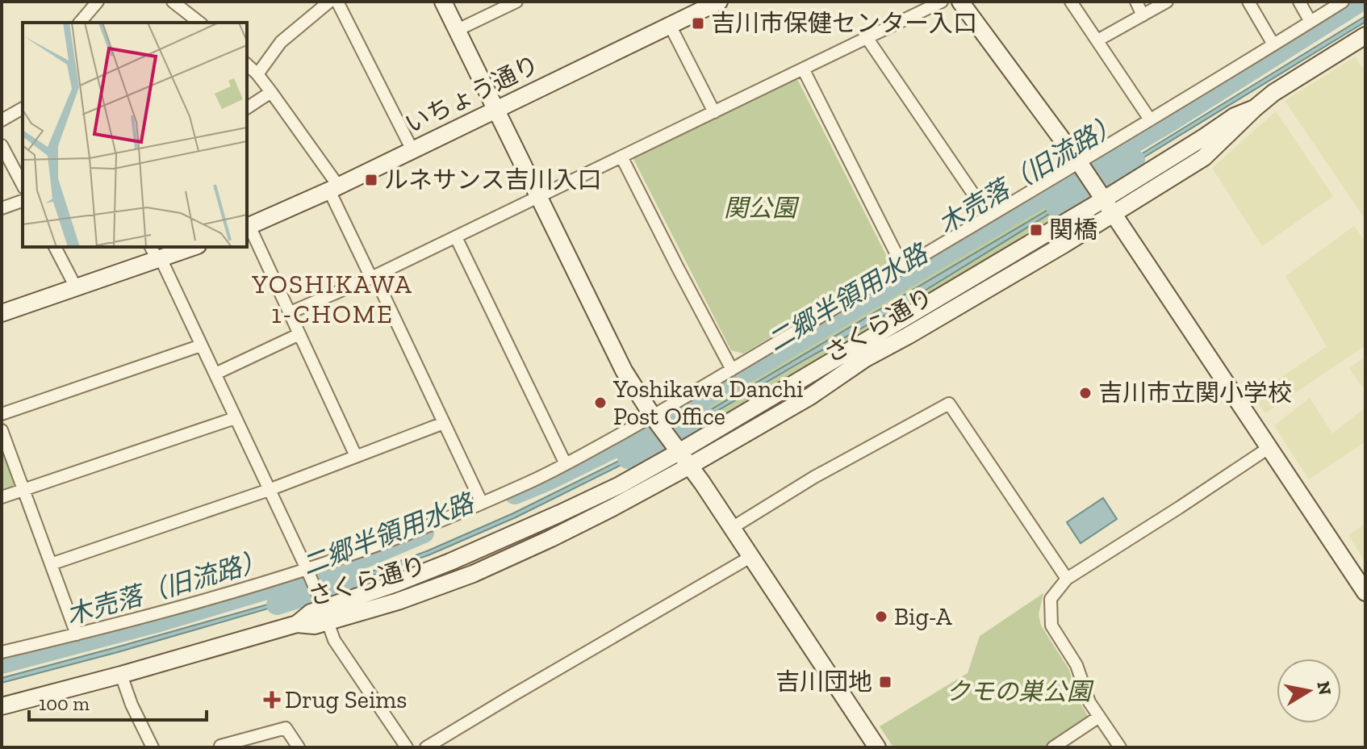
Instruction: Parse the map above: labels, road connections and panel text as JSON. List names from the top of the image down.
{
  "streets": {
    "street": ["いちょう通り", "さくら通り"]
  },
  "districts": ["YOSHIKAWA 1-CHOME"],
  "water": ["木売落（旧流路）", "二郷半領用水路"],
  "parks": ["関公園", "クモの巣公園"],
  "places": {
    "transit": [
      "吉川市保健センター入口",
      "ルネサンス吉川入口",
      "関橋",
      "吉川団地"
    ],
    "other": ["吉川市立関小学校", "Yoshikawa Danchi Post Office", "Big-A"],
    "health": ["Drug Seims"]
  },
  "scale_bar": "100 m",
  "north": "right"
}
